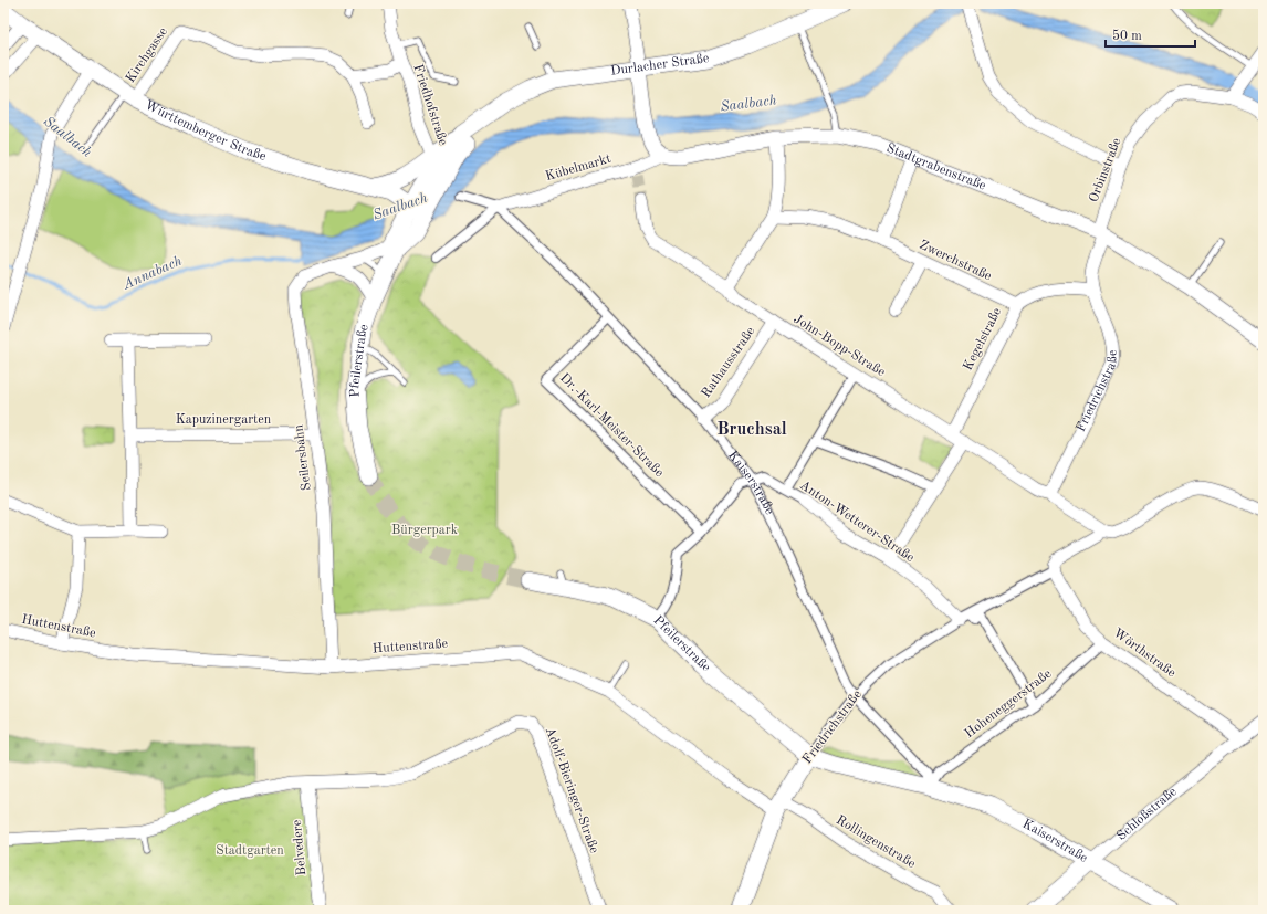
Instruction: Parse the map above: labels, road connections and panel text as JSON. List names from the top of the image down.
{
  "streets": {
    "main road": [
      "Durlacher Straße",
      "Württemberger Straße",
      "Pfeilerstraße",
      "Friedrichstraße",
      "Kaiserstraße",
      "Schloßstraße"
    ],
    "street": [
      "Kirchgasse",
      "Friedhofstraße",
      "Kübelmarkt",
      "Stadtgrabenstraße",
      "Orbinstraße",
      "Zwerchstraße",
      "Kegelstraße",
      "John-Bopp-Straße",
      "Rathausstraße",
      "Kapuzinergarten",
      "Dr.-Karl-Meister-Straße",
      "Seilersbahn",
      "Anton-Wetterer-Straße",
      "Huttenstraße",
      "Wörthstraße",
      "Hoheneggerstraße",
      "Adolf-Bieringer-Straße",
      "Rollingenstraße",
      "Belvedere"
    ]
  },
  "crossings": [
    ["Kirchgasse", "Friedhofstraße"],
    ["Kirchgasse", "Württemberger Straße"],
    ["Durlacher Straße", "Württemberger Straße"],
    ["Durlacher Straße", "Pfeilerstraße"],
    ["Württemberger Straße", "Pfeilerstraße"],
    ["Kübelmarkt", "Stadtgrabenstraße"],
    ["Kübelmarkt", "Kaiserstraße"],
    ["Stadtgrabenstraße", "Orbinstraße"],
    ["Stadtgrabenstraße", "Friedrichstraße"],
    ["Orbinstraße", "Friedrichstraße"],
    ["Zwerchstraße", "Kegelstraße"],
    ["Kegelstraße", "John-Bopp-Straße"],
    ["Kegelstraße", "Friedrichstraße"],
    ["John-Bopp-Straße", "Rathausstraße"],
    ["John-Bopp-Straße", "Friedrichstraße"],
    ["Pfeilerstraße", "Friedrichstraße"],
    ["Pfeilerstraße", "Seilersbahn"],
    ["Pfeilerstraße", "Kaiserstraße"],
    ["Rathausstraße", "Kaiserstraße"],
    ["Friedrichstraße", "Kaiserstraße"],
    ["Friedrichstraße", "Anton-Wetterer-Straße"],
    ["Friedrichstraße", "Huttenstraße"],
    ["Friedrichstraße", "Wörthstraße"],
    ["Friedrichstraße", "Rollingenstraße"],
    ["Kapuzinergarten", "Seilersbahn"],
    ["Dr.-Karl-Meister-Straße", "Kaiserstraße"],
    ["Seilersbahn", "Huttenstraße"],
    ["Kaiserstraße", "Anton-Wetterer-Straße"],
    ["Kaiserstraße", "Hoheneggerstraße"],
    ["Kaiserstraße", "Schloßstraße"],
    ["Huttenstraße", "Rollingenstraße"],
    ["Wörthstraße", "Hoheneggerstraße"],
    ["Wörthstraße", "Schloßstraße"],
    ["Adolf-Bieringer-Straße", "Belvedere"]
  ],
  "districts": ["Bruchsal"],
  "water": ["Saalbach", "Annabach"],
  "parks": ["Bürgerpark", "Stadtgarten"],
  "scale_bar": "50 m"
}
